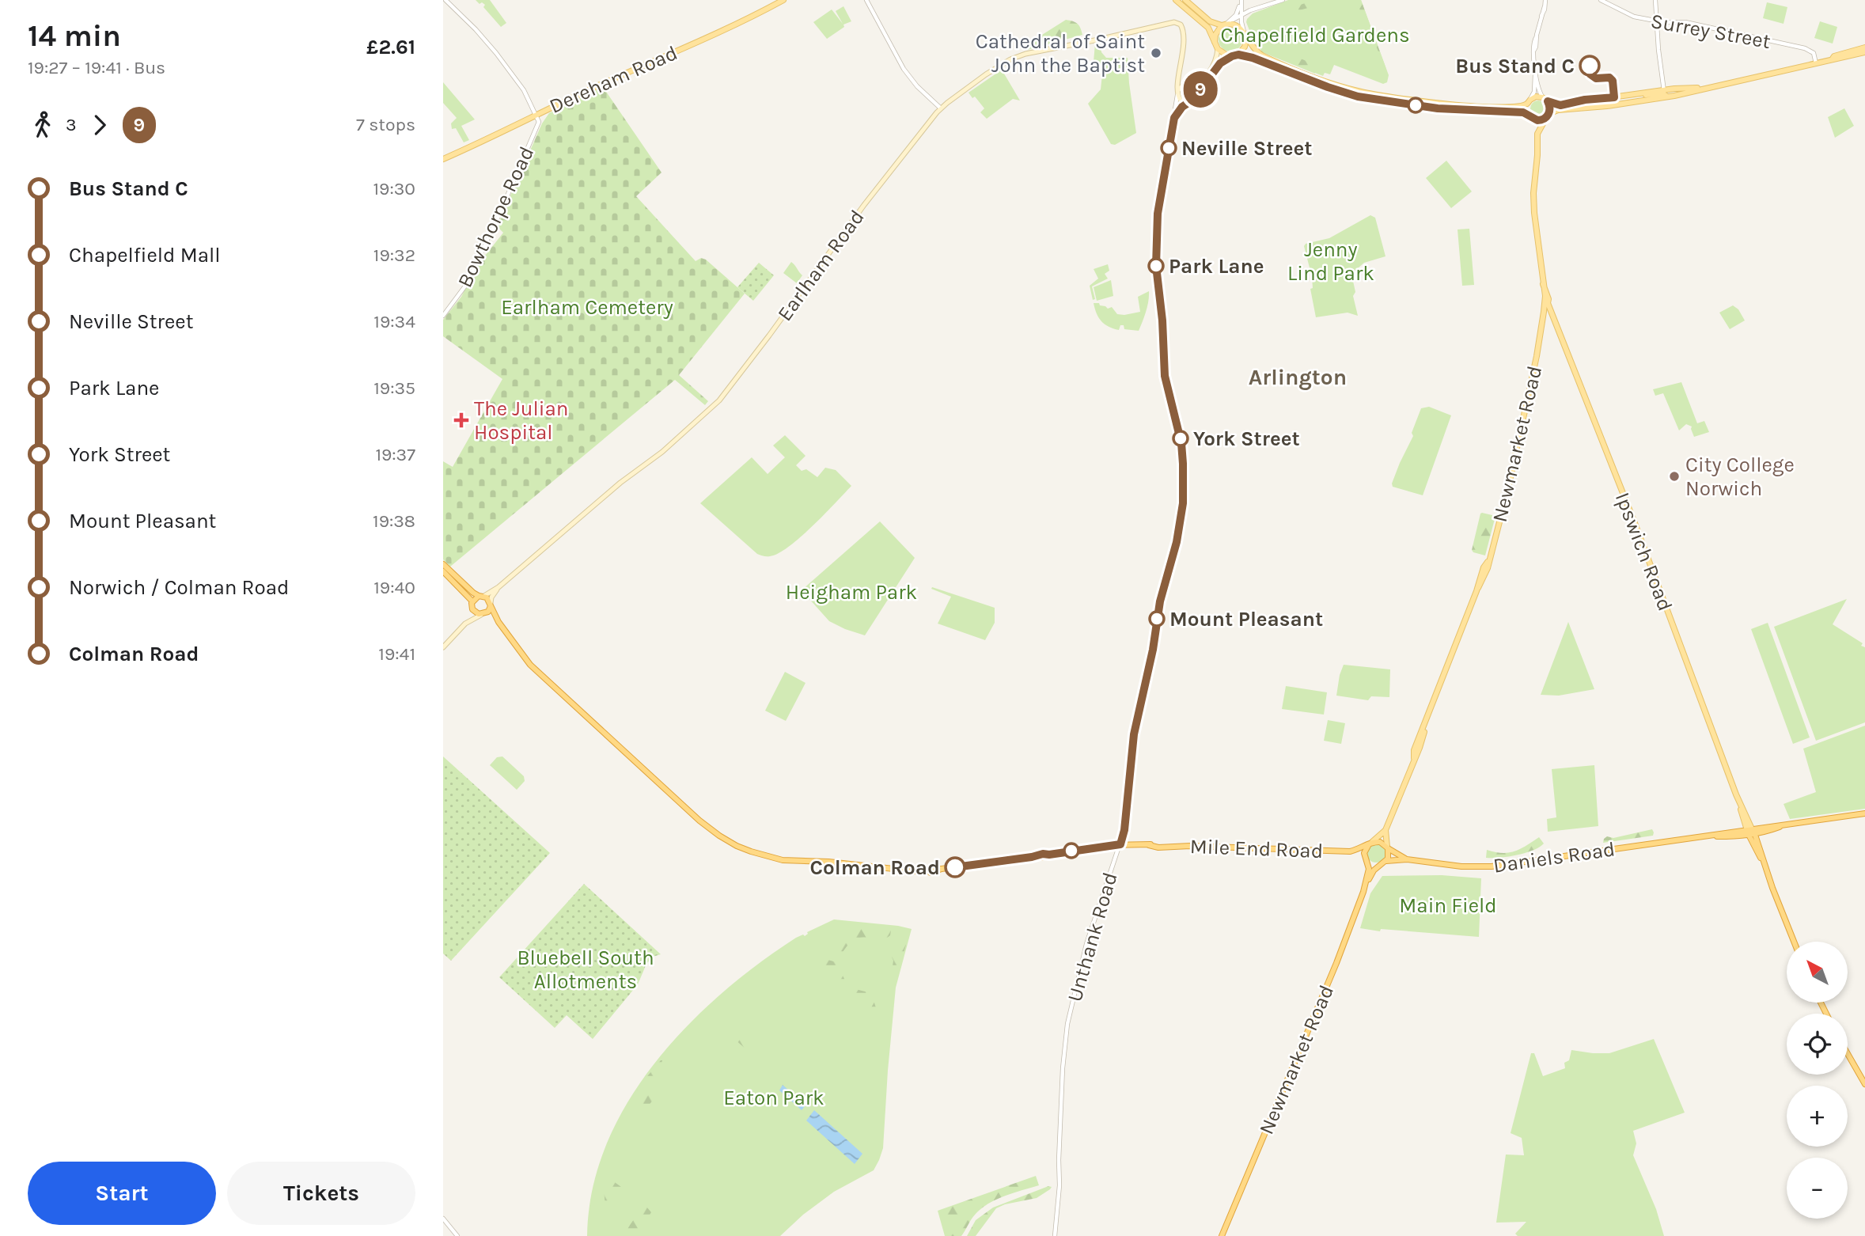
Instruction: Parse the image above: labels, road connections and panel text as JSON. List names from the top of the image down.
{
  "streets": {
    "highway": [
      "Newmarket Road",
      "Ipswich Road",
      "Mile End Road",
      "Daniels Road"
    ],
    "main road": ["Dereham Road", "Earlham Road", "Unthank Road"],
    "street": ["Surrey Street", "Bowthorpe Road"]
  },
  "crossings": [
    ["Dereham Road", "Bowthorpe Road"],
    ["Earlham Road", "Unthank Road"],
    ["Newmarket Road", "Ipswich Road"],
    ["Newmarket Road", "Mile End Road"],
    ["Newmarket Road", "Daniels Road"],
    ["Ipswich Road", "Daniels Road"],
    ["Mile End Road", "Daniels Road"],
    ["Mile End Road", "Unthank Road"]
  ],
  "districts": ["Arlington"],
  "parks": [
    "Chapelfield Gardens",
    "Jenny Lind Park",
    "Earlham Cemetery",
    "Heigham Park",
    "Main Field",
    "Bluebell South Allotments",
    "Eaton Park"
  ],
  "places": {
    "other": [
      "Cathedral of Saint John the Baptist",
      "Bus Stand C",
      "Neville Street",
      "Park Lane",
      "York Street",
      "City College Norwich",
      "Mount Pleasant",
      "Colman Road"
    ],
    "health": ["The Julian Hospital"]
  },
  "lines": ["bus line 9"],
  "north": "top left",
  "page": {
    "heading": ["14 min", "19:27 – 19:41 · Bus", "£2.61"],
    "on_map": "9",
    "legs": ["3", "9", "7 stops"],
    "list": [
      {
        "name": "Bus Stand C",
        "value": "19:30"
      },
      {
        "name": "Chapelfield Mall",
        "value": "19:32"
      },
      {
        "name": "Neville Street",
        "value": "19:34"
      },
      {
        "name": "Park Lane",
        "value": "19:35"
      },
      {
        "name": "York Street",
        "value": "19:37"
      },
      {
        "name": "Mount Pleasant",
        "value": "19:38"
      },
      {
        "name": "Norwich / Colman Road",
        "value": "19:40"
      },
      {
        "name": "Colman Road",
        "value": "19:41"
      }
    ],
    "map_buttons": ["+", "−"],
    "buttons": ["Start", "Tickets"]
  }
}
